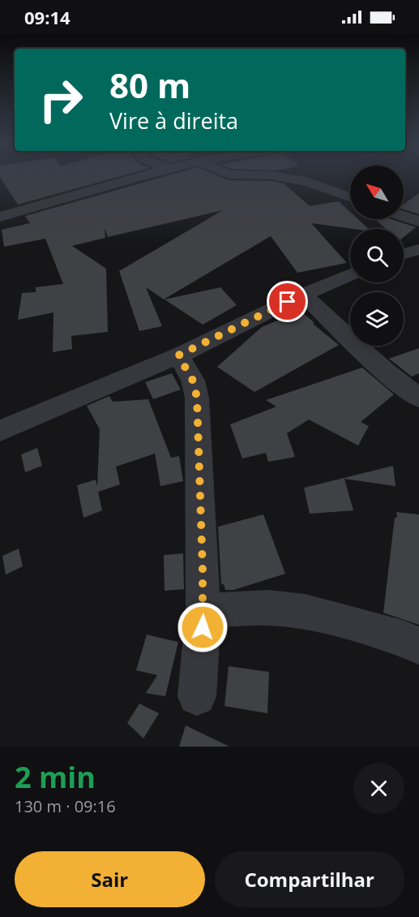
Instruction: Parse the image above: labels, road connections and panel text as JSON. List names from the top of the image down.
{
  "north": "top left",
  "page": {
    "status": "09:14",
    "turn": ["80 m", "Vire à direita"],
    "heading": ["2 min", "130 m · 09:16"],
    "buttons": ["Sair", "Compartilhar"]
  }
}
